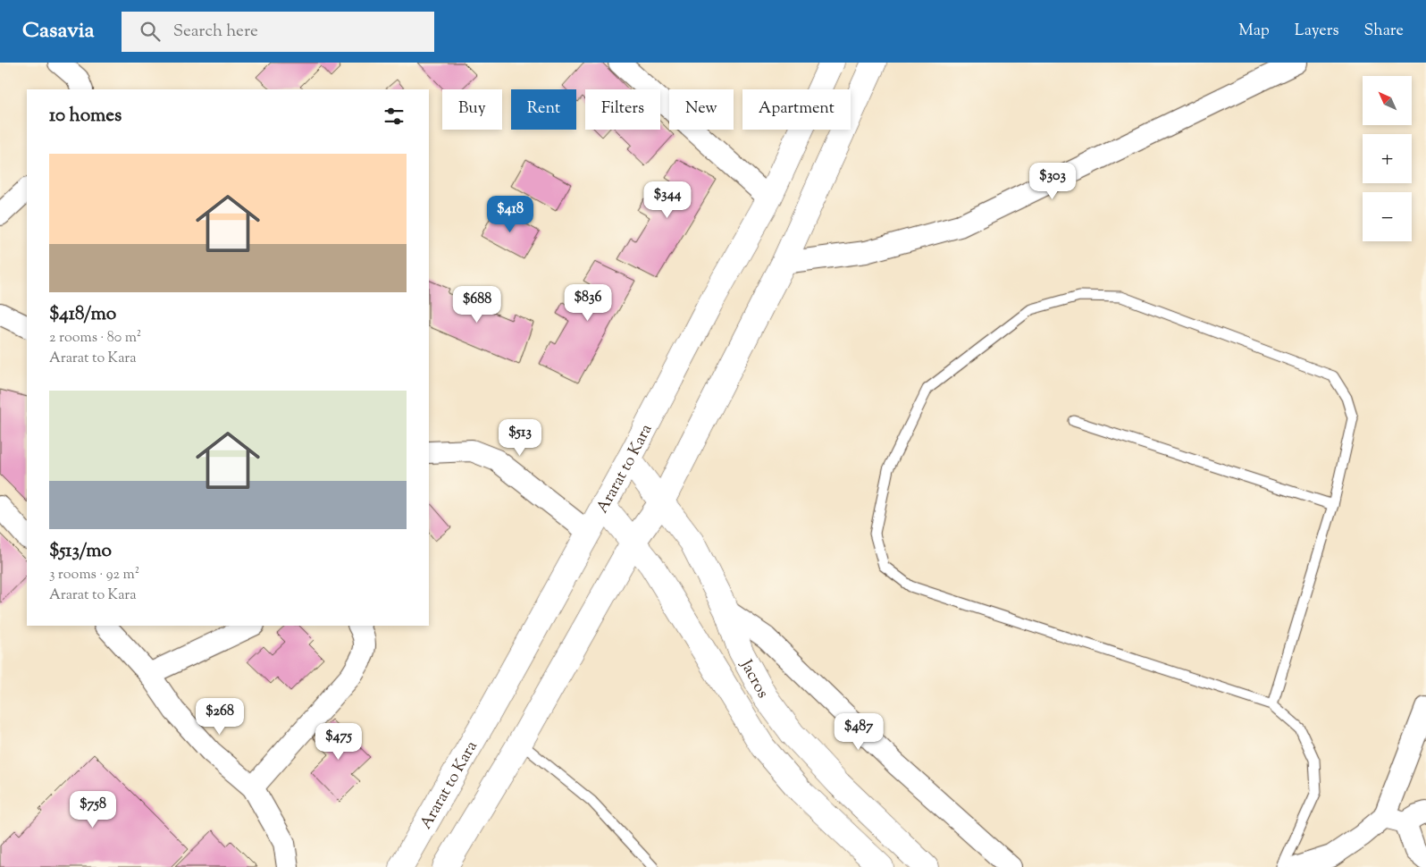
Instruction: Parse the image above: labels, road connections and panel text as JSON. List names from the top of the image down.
{
  "streets": {
    "main road": ["Ararat to Kara", "Jacros"]
  },
  "crossings": [
    ["Ararat to Kara", "Jacros"]
  ],
  "north": "top left",
  "page": {
    "header": "Casavia",
    "search": "Search here",
    "nav": ["Map", "Layers", "Share"],
    "map_buttons": ["+", "−"],
    "chip": [
      "Buy",
      "Rent",
      "Filters",
      "New",
      "Apartment"
    ],
    "heading": "10 homes",
    "list": [
      {
        "name": "$418/mo",
        "note": "2 rooms · 80 m² · Ararat to Kara"
      },
      {
        "name": "$513/mo",
        "note": "3 rooms · 92 m² · Ararat to Kara"
      }
    ],
    "price": [
      "$303",
      "$344",
      "$418",
      "$836",
      "$688",
      "$513",
      "$268",
      "$487",
      "$475",
      "$758"
    ]
  }
}
